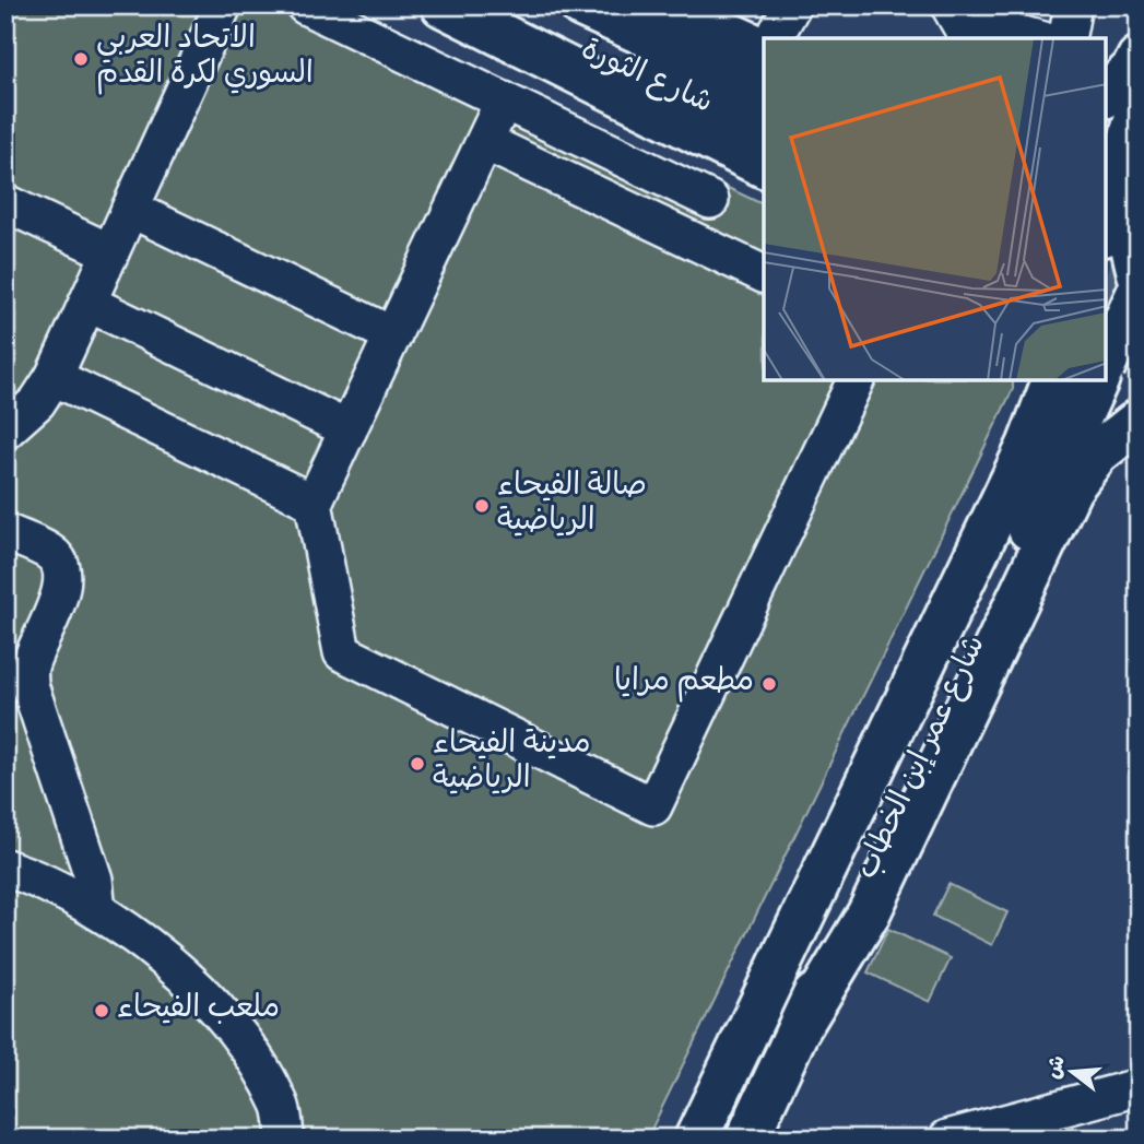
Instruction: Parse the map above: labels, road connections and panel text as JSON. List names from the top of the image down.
{
  "streets": {
    "main road": ["شارع الثورة", "شارع عمر إبن الخطاب"]
  },
  "places": [
    "الاتحاد العربي السوري لكرة القدم",
    "صالة الفيحاء الرياضية",
    "مطعم مرايا",
    "مدينة الفيحاء الرياضية",
    "ملعب الفيحاء"
  ],
  "north": "left"
}
